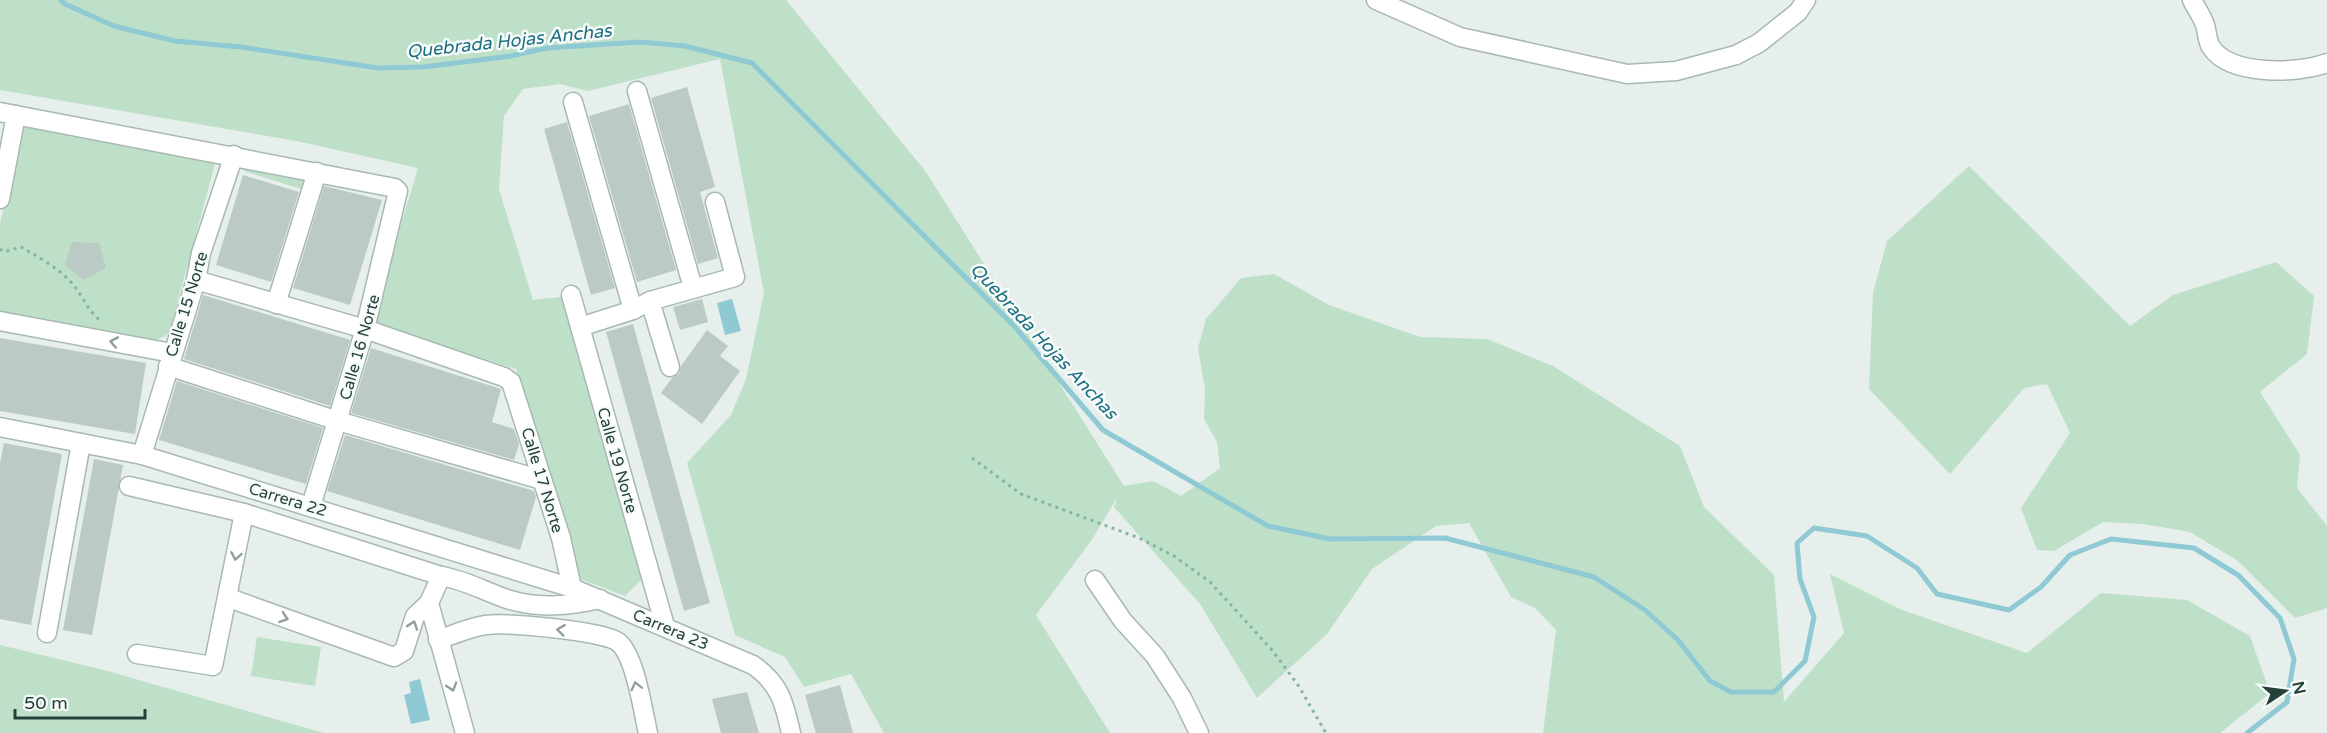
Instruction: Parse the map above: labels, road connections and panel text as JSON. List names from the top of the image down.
{
  "streets": {
    "street": [
      "Calle 15 Norte",
      "Calle 16 Norte",
      "Calle 19 Norte",
      "Calle 17 Norte",
      "Carrera 22",
      "Carrera 23"
    ]
  },
  "crossings": [
    ["Calle 15 Norte", "Carrera 22"],
    ["Calle 16 Norte", "Calle 17 Norte"],
    ["Calle 16 Norte", "Carrera 22"],
    ["Calle 19 Norte", "Carrera 23"],
    ["Calle 17 Norte", "Carrera 22"],
    ["Calle 17 Norte", "Carrera 23"],
    ["Carrera 22", "Carrera 23"]
  ],
  "water": ["Quebrada Hojas Anchas"],
  "scale_bar": "50 m",
  "north": "right"
}
